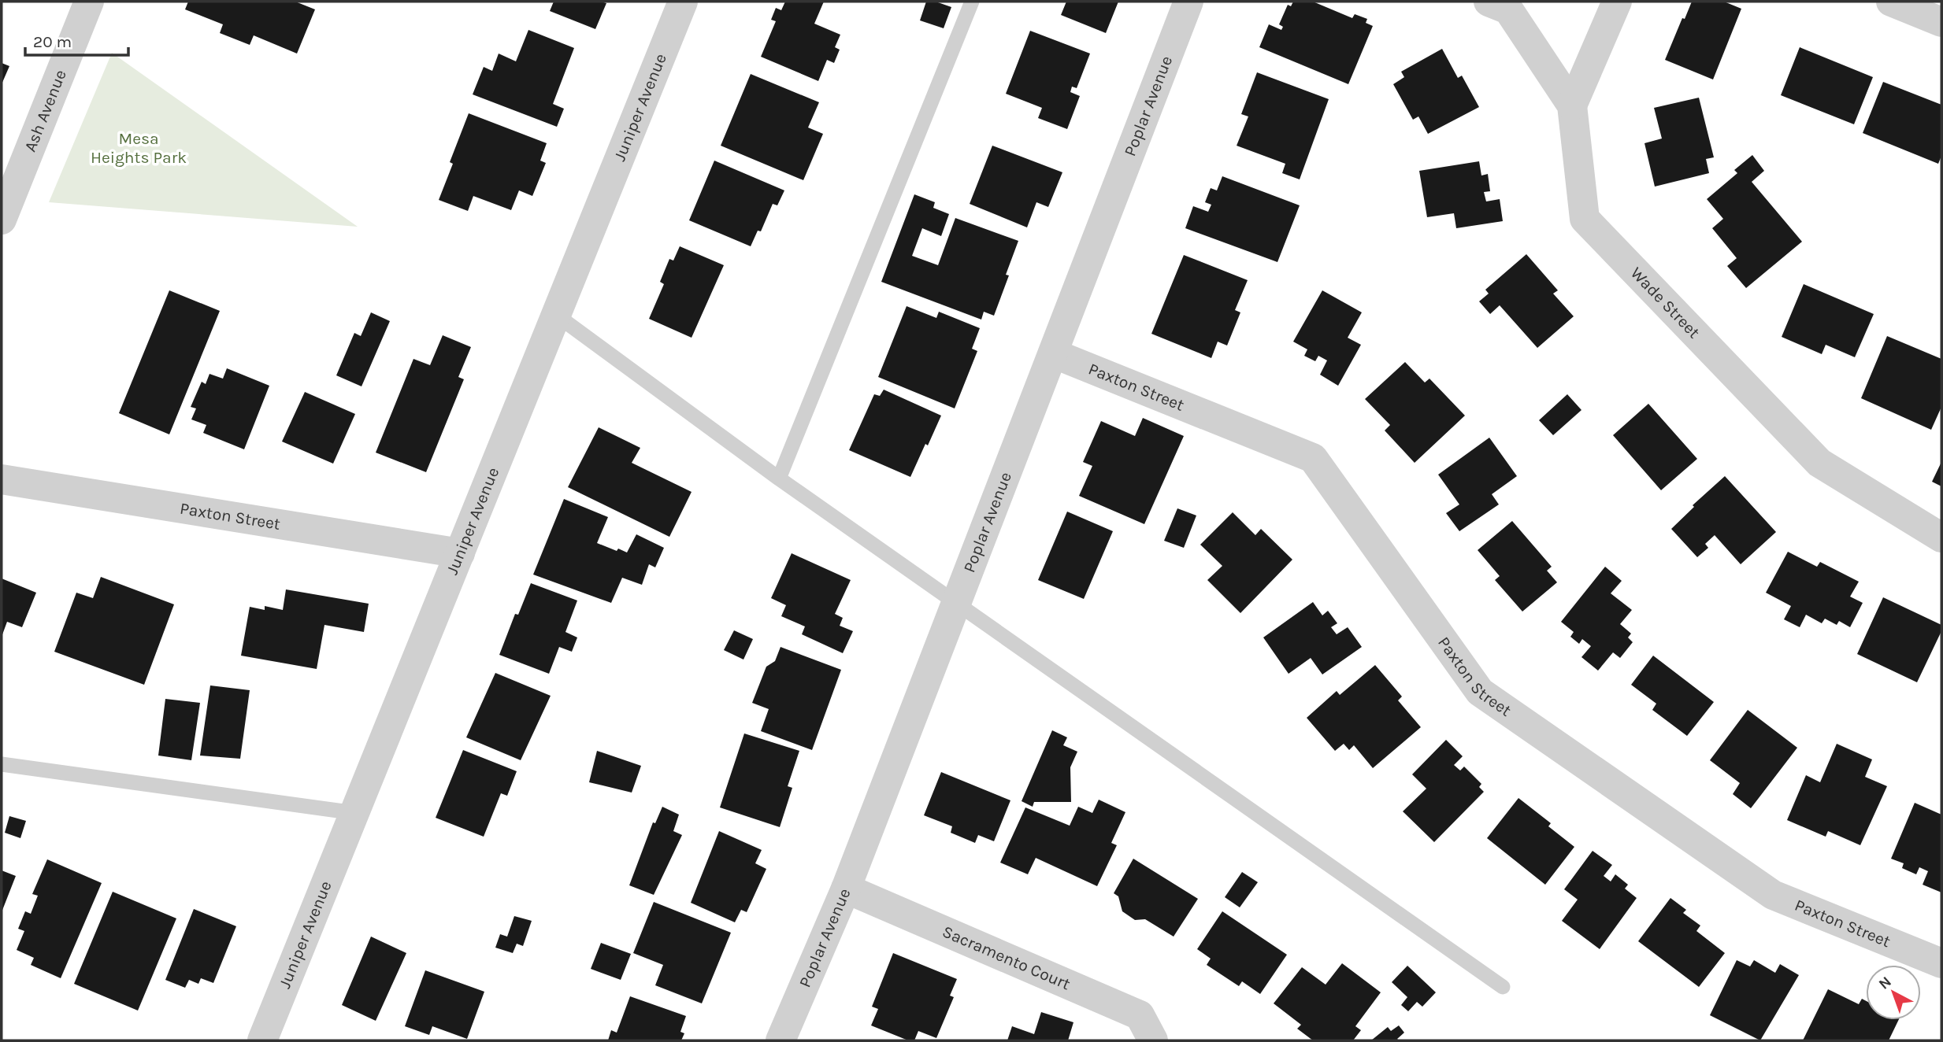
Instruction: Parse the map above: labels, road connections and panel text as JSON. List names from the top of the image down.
{
  "streets": {
    "street": [
      "Poplar Avenue",
      "Juniper Avenue",
      "Ash Avenue",
      "Wade Street",
      "Paxton Street",
      "Sacramento Court"
    ]
  },
  "crossings": [
    ["Poplar Avenue", "Paxton Street"],
    ["Poplar Avenue", "Sacramento Court"],
    ["Juniper Avenue", "Paxton Street"]
  ],
  "parks": ["Mesa Heights Park"],
  "scale_bar": "20 m",
  "north": "top left"
}
